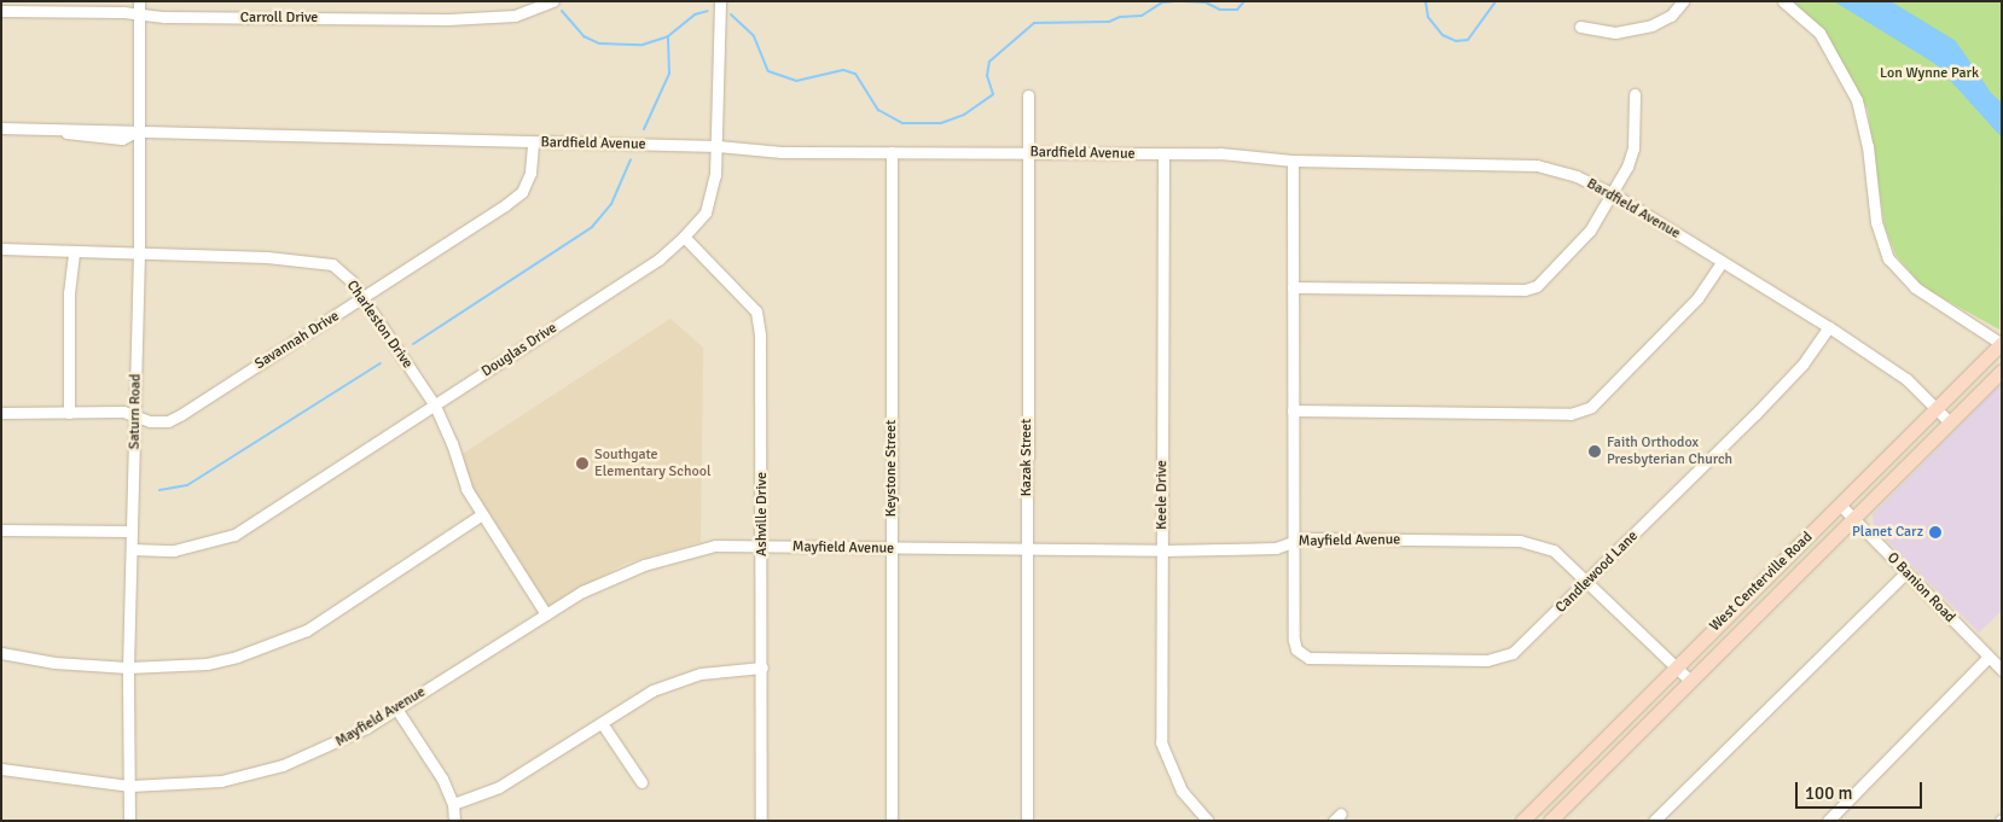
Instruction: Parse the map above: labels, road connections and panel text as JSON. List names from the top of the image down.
{
  "streets": {
    "main road": ["West Centerville Road"],
    "street": [
      "Carroll Drive",
      "Bardfield Avenue",
      "Charleston Drive",
      "Savannah Drive",
      "Douglas Drive",
      "Saturn Road",
      "Kazak Street",
      "Keystone Street",
      "Keele Drive",
      "Ashville Drive",
      "Mayfield Avenue",
      "Candlewood Lane",
      "O Banion Road"
    ]
  },
  "crossings": [
    ["Carroll Drive", "Saturn Road"],
    ["Bardfield Avenue", "Savannah Drive"],
    ["Bardfield Avenue", "Douglas Drive"],
    ["Bardfield Avenue", "Saturn Road"],
    ["Bardfield Avenue", "Kazak Street"],
    ["Bardfield Avenue", "Keystone Street"],
    ["Bardfield Avenue", "Keele Drive"],
    ["Bardfield Avenue", "Candlewood Lane"],
    ["Bardfield Avenue", "West Centerville Road"],
    ["Charleston Drive", "Savannah Drive"],
    ["Charleston Drive", "Douglas Drive"],
    ["Charleston Drive", "Saturn Road"],
    ["Charleston Drive", "Mayfield Avenue"],
    ["Savannah Drive", "Saturn Road"],
    ["Douglas Drive", "Saturn Road"],
    ["Douglas Drive", "Ashville Drive"],
    ["Saturn Road", "Mayfield Avenue"],
    ["Kazak Street", "Mayfield Avenue"],
    ["Keystone Street", "Mayfield Avenue"],
    ["Keele Drive", "Mayfield Avenue"],
    ["Ashville Drive", "Mayfield Avenue"],
    ["Mayfield Avenue", "Candlewood Lane"],
    ["Mayfield Avenue", "West Centerville Road"],
    ["West Centerville Road", "O Banion Road"]
  ],
  "parks": ["Lon Wynne Park"],
  "places": ["Faith Orthodox Presbyterian Church", "Southgate Elementary School", "Planet Carz"],
  "scale_bar": "100 m"
}
